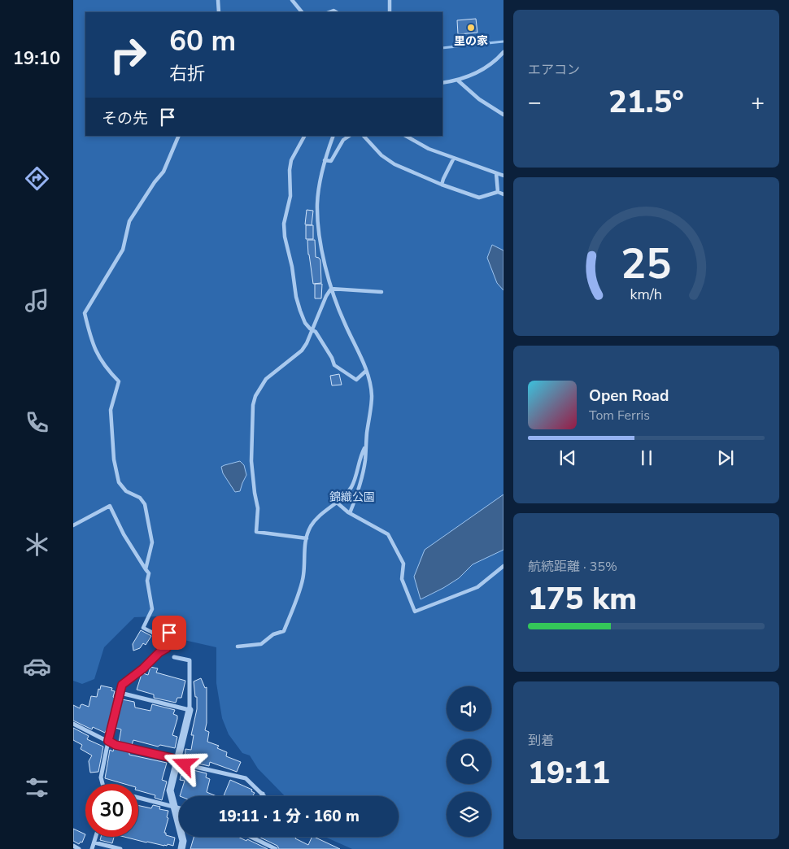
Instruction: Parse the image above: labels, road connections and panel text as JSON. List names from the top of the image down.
{
  "parks": ["錦織公園"],
  "places": ["里の家"],
  "page": {
    "tabs": "19:10",
    "tile": [
      "エアコン",
      ["航続距離 · 35%", "175 km"],
      ["到着", "19:11"]
    ],
    "turn": ["60 m", "右折"],
    "heat": ["−", "21.5°", "+"],
    "then": "その先",
    "song": ["Open Road", "Tom Ferris"],
    "limit": "30",
    "trip": "19:11 · 1 分 · 160 m",
    "gauge": ["25", "km/h"]
  }
}
